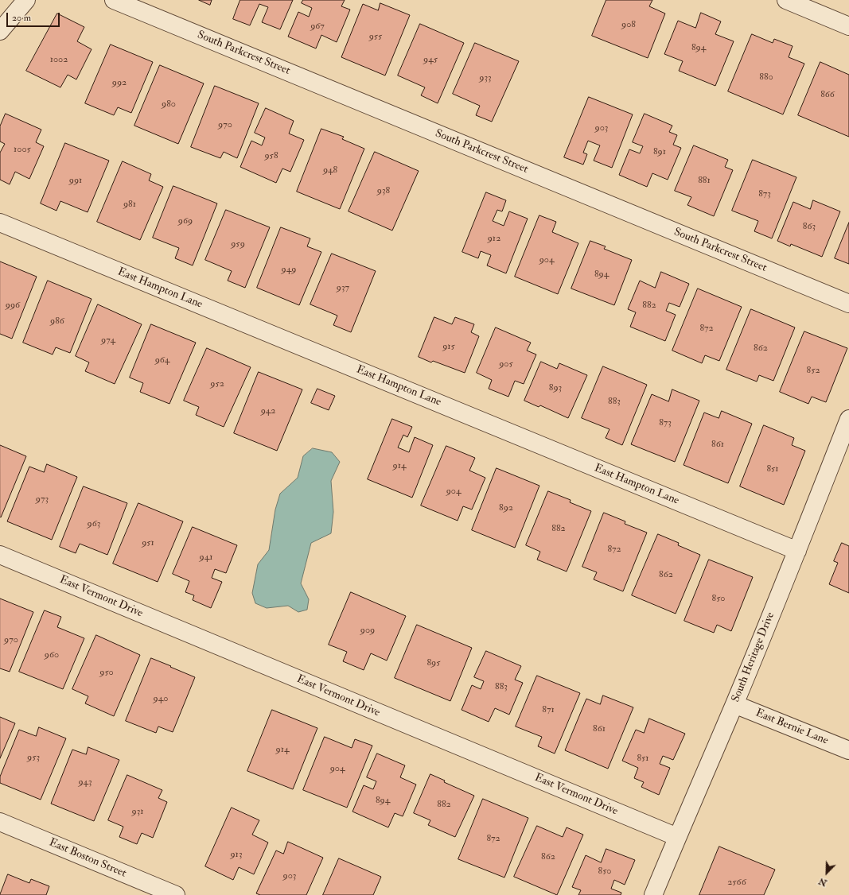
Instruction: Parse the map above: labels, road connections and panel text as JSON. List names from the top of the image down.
{
  "streets": {
    "street": [
      "South Parkcrest Street",
      "East Hampton Lane",
      "East Vermont Drive",
      "South Heritage Drive",
      "East Bernie Lane",
      "East Boston Street"
    ]
  },
  "crossings": [
    ["East Hampton Lane", "South Heritage Drive"],
    ["East Vermont Drive", "South Heritage Drive"],
    ["South Heritage Drive", "East Bernie Lane"]
  ],
  "house_numbers": [
    "908",
    "967",
    "955",
    "894",
    "1002",
    "945",
    "880",
    "933",
    "992",
    "866",
    "980",
    "970",
    "903",
    "1005",
    "891",
    "958",
    "948",
    "991",
    "881",
    "938",
    "873",
    "981",
    "969",
    "863",
    "912",
    "959",
    "904",
    "949",
    "894",
    "937",
    "996",
    "882",
    "986",
    "872",
    "974",
    "915",
    "862",
    "964",
    "905",
    "852",
    "952",
    "893",
    "883",
    "942",
    "873",
    "861",
    "914",
    "851",
    "904",
    "973",
    "892",
    "963",
    "882",
    "951",
    "872",
    "941",
    "862",
    "850",
    "909",
    "970",
    "960",
    "895",
    "950",
    "883",
    "940",
    "871",
    "861",
    "914",
    "953",
    "851",
    "904",
    "943",
    "894",
    "882",
    "931",
    "872",
    "913",
    "862",
    "850",
    "903",
    "2566"
  ],
  "scale_bar": "20 m",
  "north": "bottom left"
}
